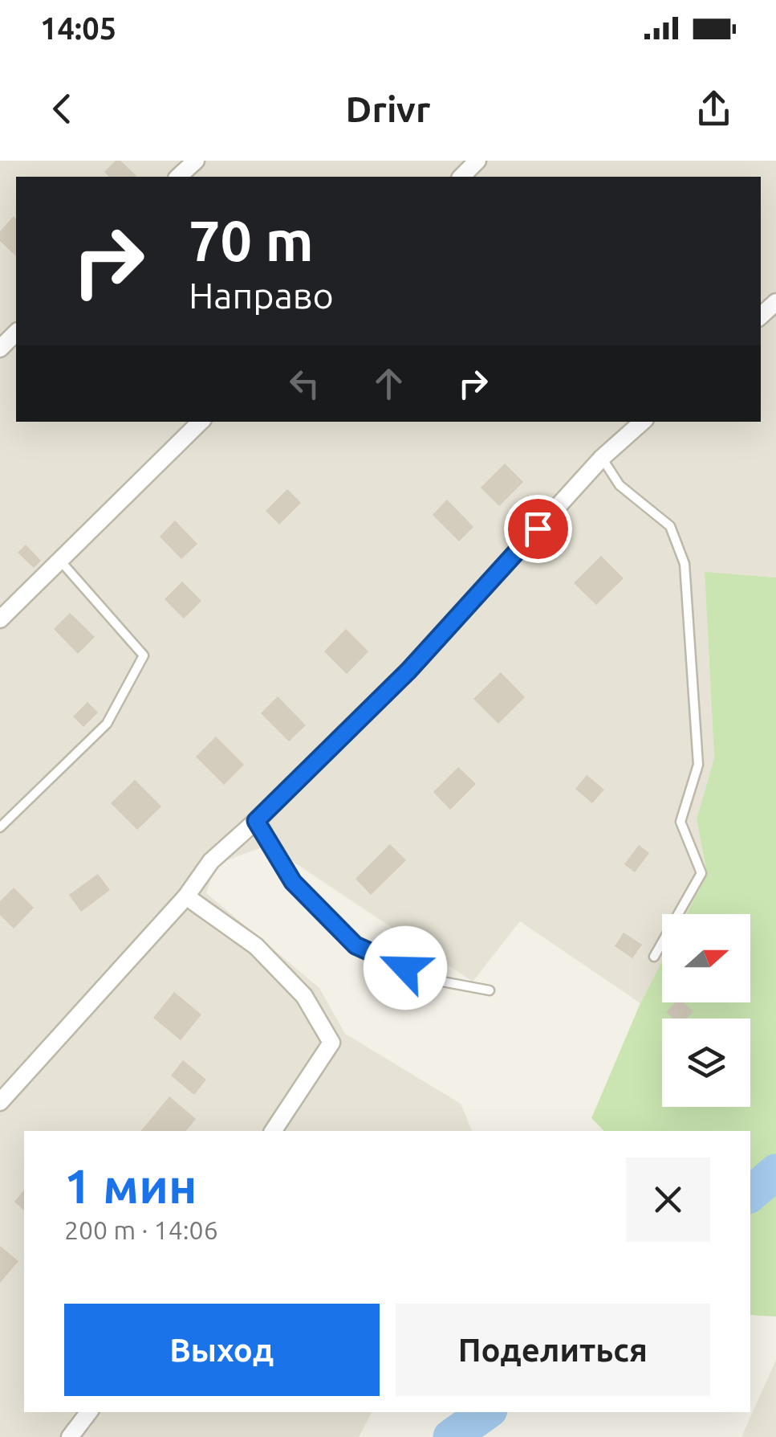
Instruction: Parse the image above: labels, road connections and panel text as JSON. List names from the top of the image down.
{
  "north": "right",
  "page": {
    "status": "14:05",
    "header": "Drivr",
    "turn": ["70 m", "Направо"],
    "heading": ["1 мин", "200 m · 14:06"],
    "buttons": ["Выход", "Поделиться"]
  }
}
